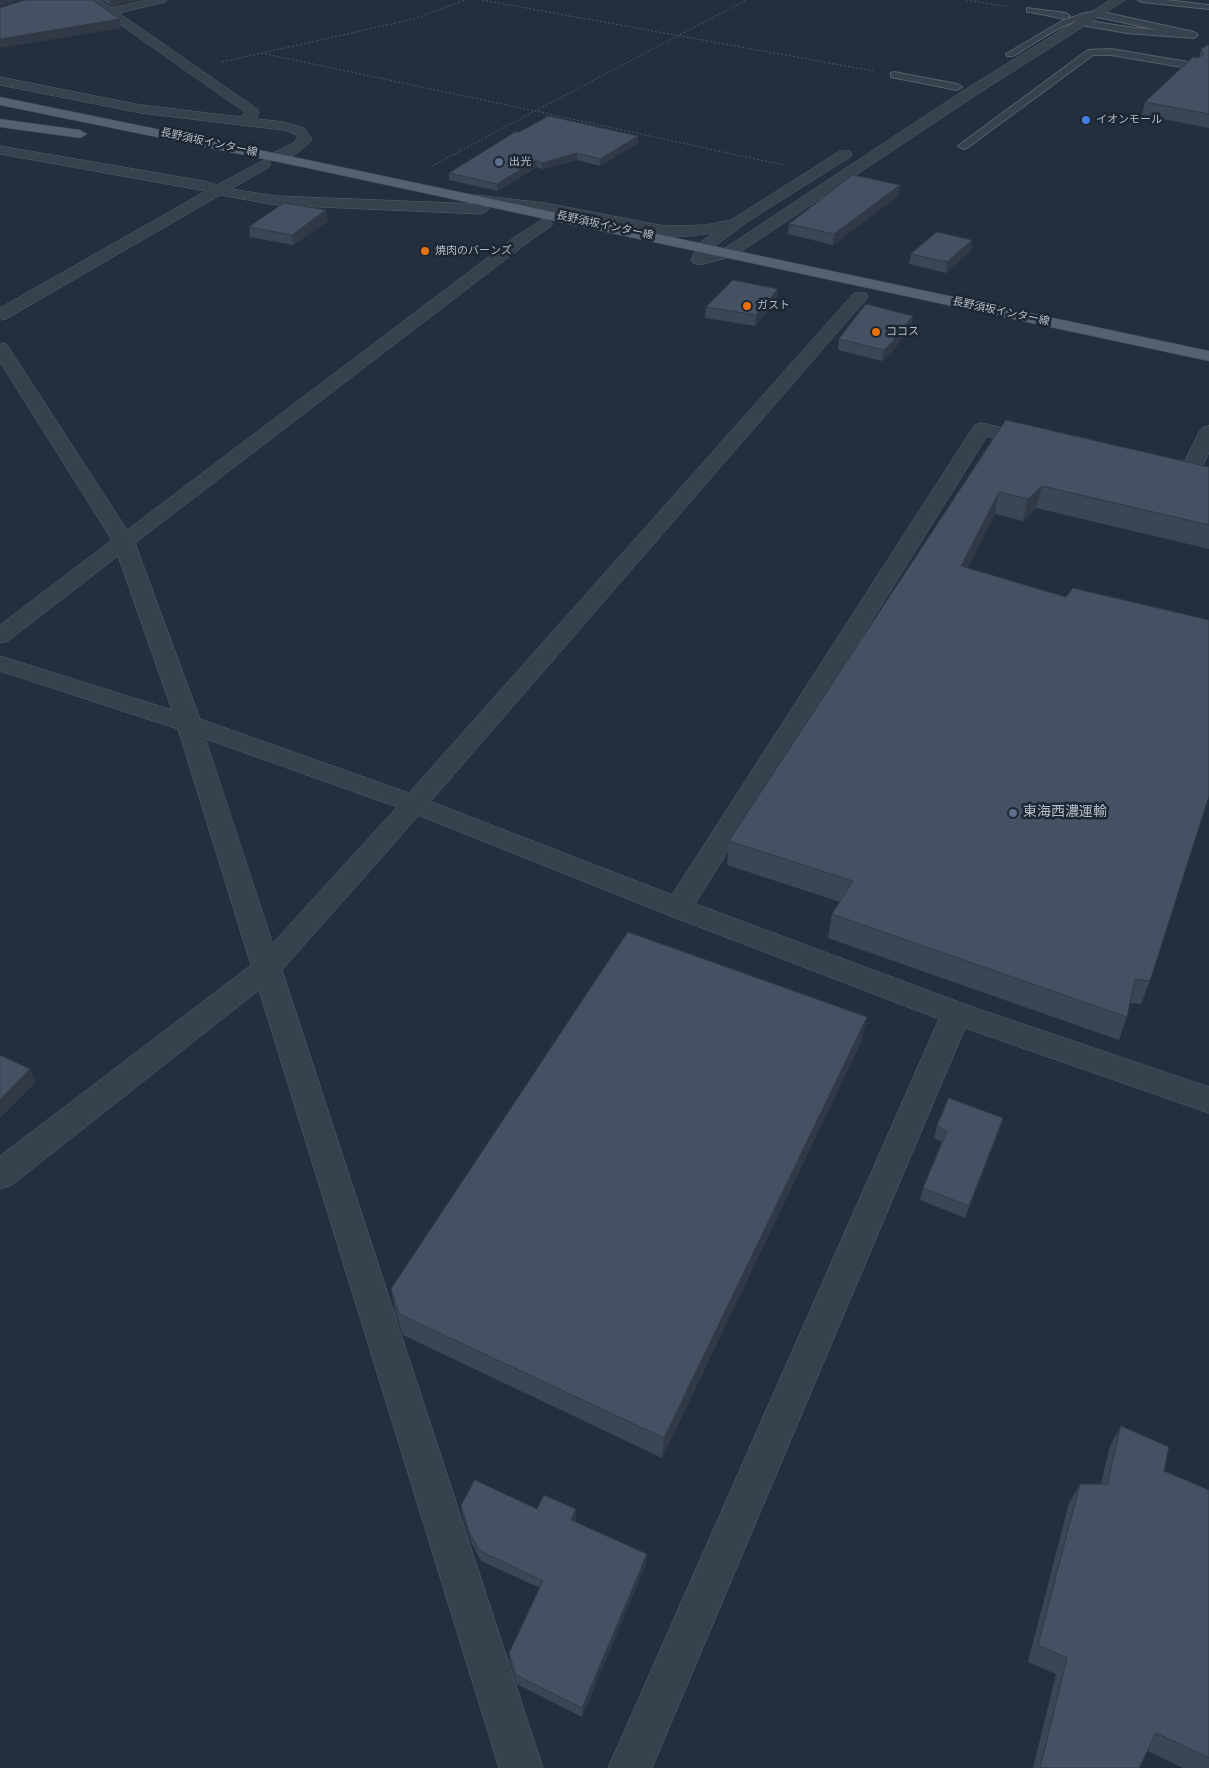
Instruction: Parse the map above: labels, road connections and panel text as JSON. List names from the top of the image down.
{
  "streets": {
    "main road": ["長野須坂インター線"]
  },
  "places": [
    "イオンモール",
    "出光",
    "焼肉のバーンズ",
    "ガスト",
    "ココス",
    "東海西濃運輸"
  ]
}
